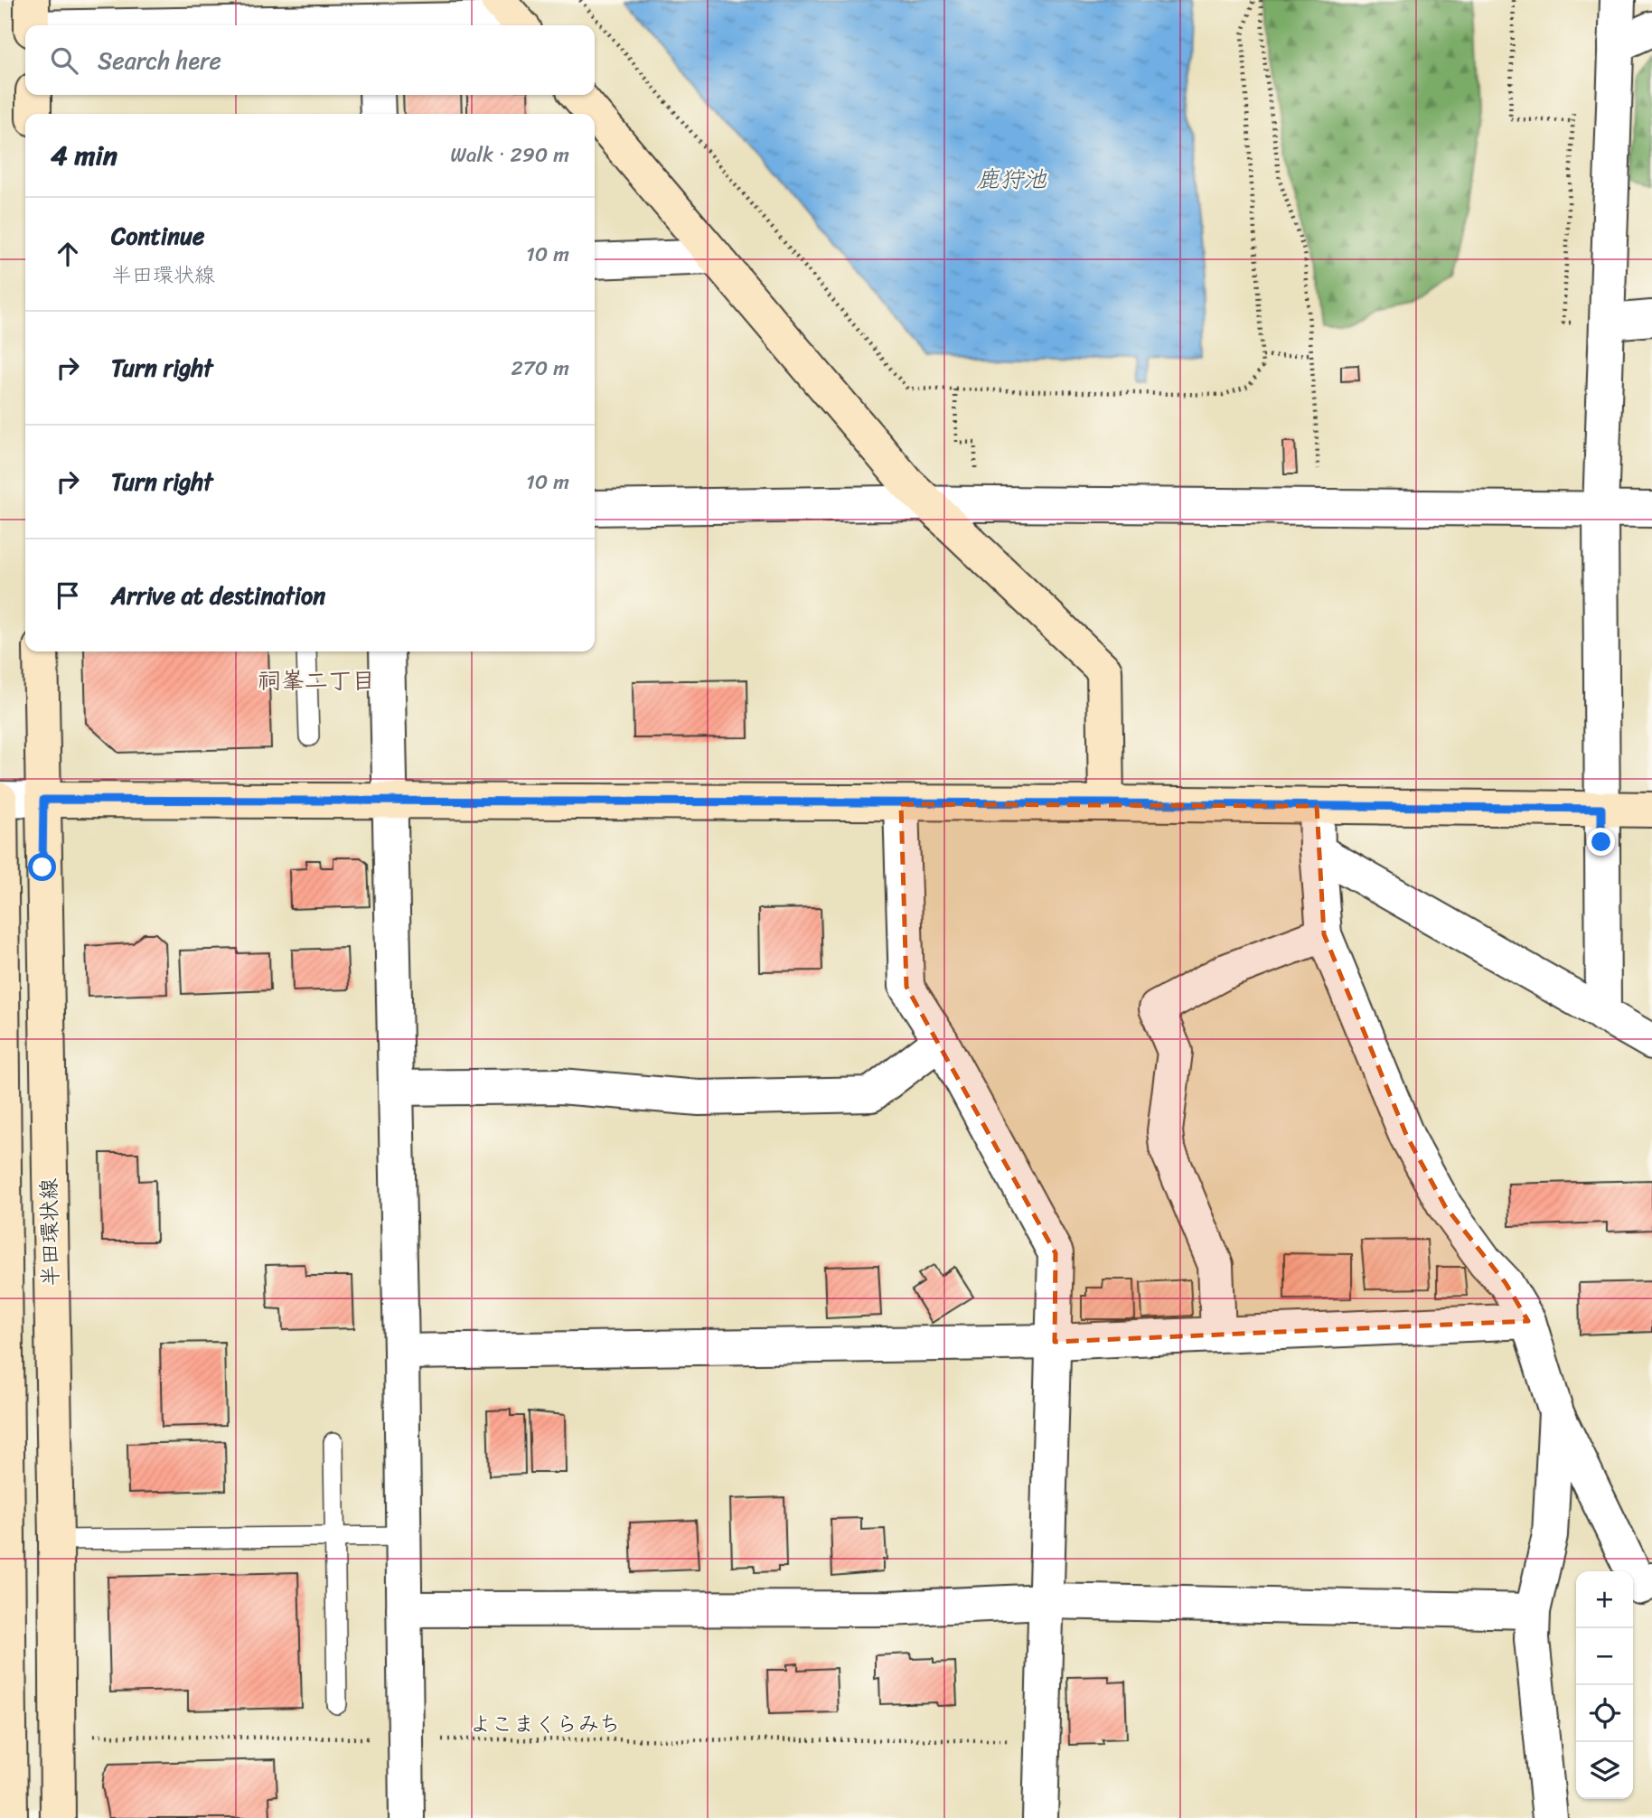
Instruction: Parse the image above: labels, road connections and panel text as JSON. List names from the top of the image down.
{
  "streets": {
    "street": ["半田環状線"],
    "path": ["よこまくらみち"]
  },
  "districts": ["祠峯二丁目"],
  "water": ["鹿狩池"],
  "page": {
    "search": "Search here",
    "heading": ["4 min", "Walk · 290 m"],
    "list": [
      ["Continue", "半田環状線", "10 m"],
      ["Turn right", "270 m"],
      ["Turn right", "10 m"],
      "Arrive at destination"
    ],
    "map_buttons": ["+", "−"]
  }
}
